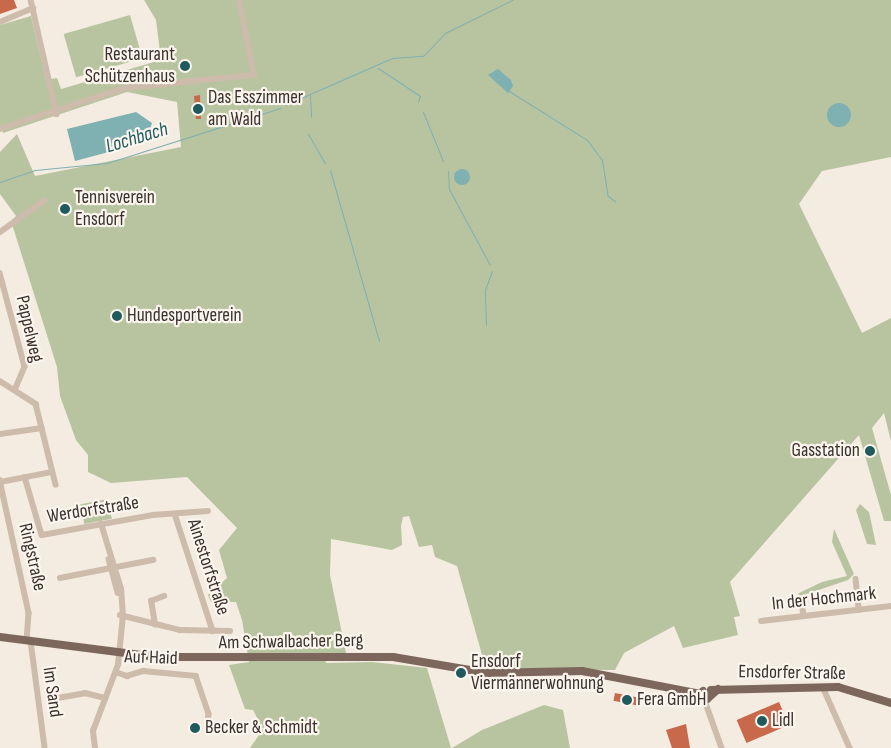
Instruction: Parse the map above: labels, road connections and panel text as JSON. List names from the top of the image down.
{
  "streets": {
    "main road": ["Am Schwalbacher Berg", "Ensdorfer Straße"],
    "street": [
      "Pappelweg",
      "Werdorfstraße",
      "Ringstraße",
      "Ainestorfstraße",
      "In der Hochmark",
      "Auf Haid",
      "Im Sand"
    ]
  },
  "crossings": [
    ["Werdorfstraße", "Ainestorfstraße"],
    ["Ringstraße", "Am Schwalbacher Berg"],
    ["Ringstraße", "Im Sand"],
    ["Am Schwalbacher Berg", "Ensdorfer Straße"],
    ["Am Schwalbacher Berg", "Im Sand"]
  ],
  "water": ["Lochbach"],
  "places": [
    "Restaurant Schützenhaus",
    "Das Esszimmer am Wald",
    "Tennisverein Ensdorf",
    "Hundesportverein",
    "Gasstation",
    "Ensdorf Viermännerwohnung",
    "Fera GmbH",
    "Lidl",
    "Becker & Schmidt"
  ]
}
